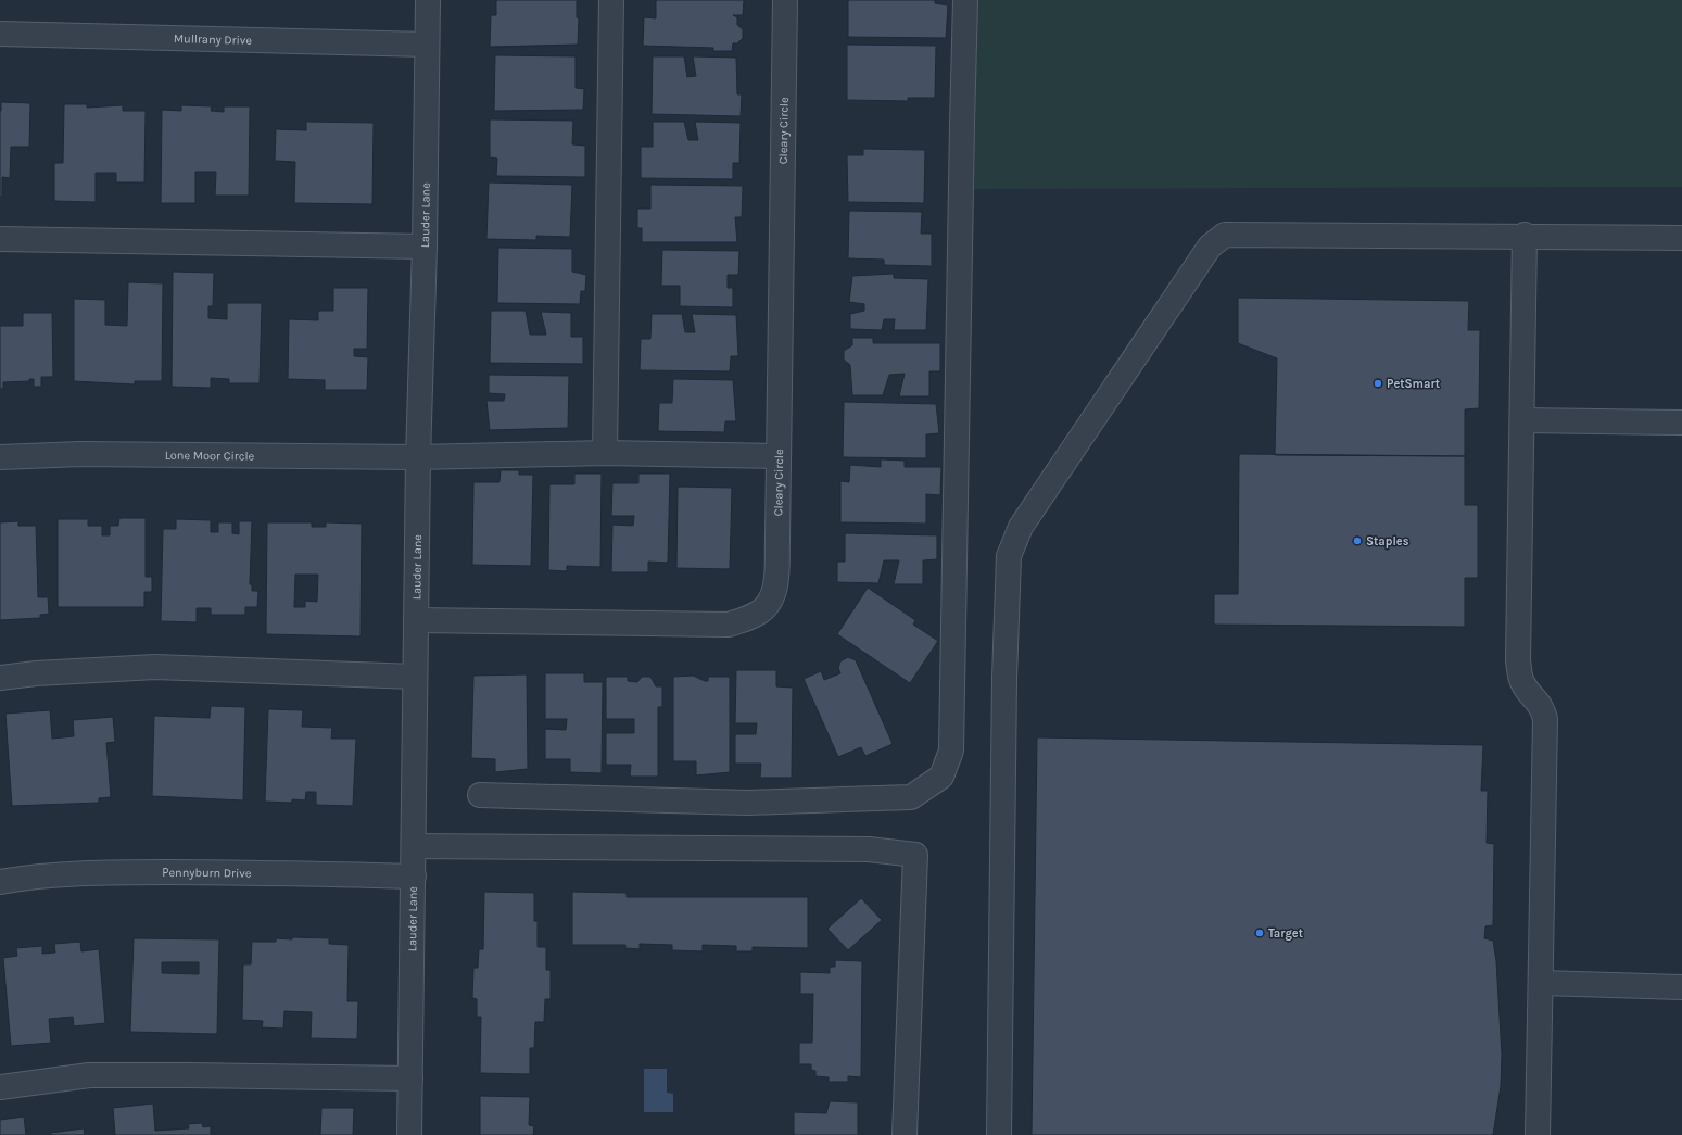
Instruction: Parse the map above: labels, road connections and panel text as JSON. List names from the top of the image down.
{
  "streets": {
    "street": [
      "Mullrany Drive",
      "Cleary Circle",
      "Lauder Lane",
      "Lone Moor Circle",
      "Pennyburn Drive"
    ]
  },
  "crossings": [
    ["Mullrany Drive", "Lauder Lane"],
    ["Cleary Circle", "Lauder Lane"],
    ["Cleary Circle", "Lone Moor Circle"],
    ["Lauder Lane", "Lone Moor Circle"],
    ["Lauder Lane", "Pennyburn Drive"]
  ],
  "places": ["PetSmart", "Staples", "Target"]
}
